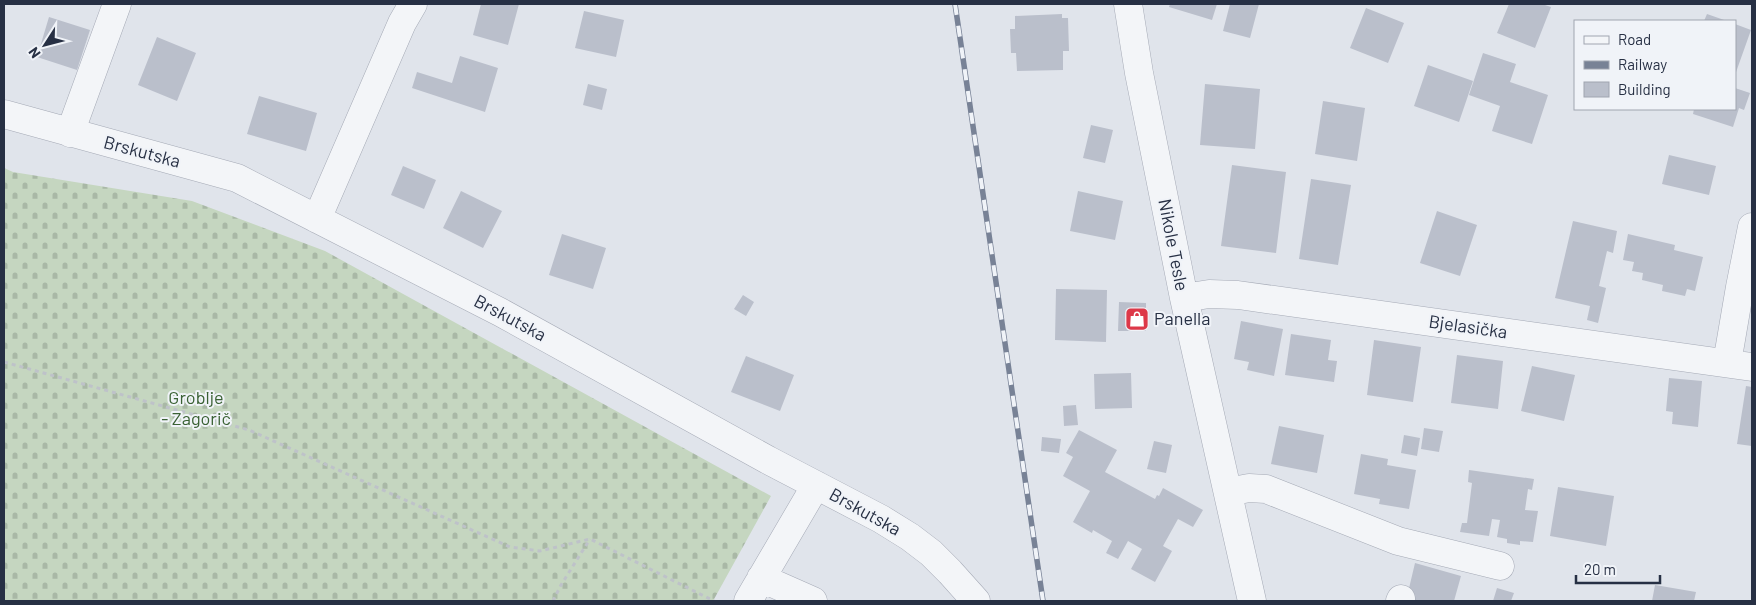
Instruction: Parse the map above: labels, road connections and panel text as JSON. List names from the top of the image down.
{
  "streets": {
    "street": ["Brskutska", "Nikole Tesle", "Bjelasička"]
  },
  "crossings": [
    ["Nikole Tesle", "Bjelasička"]
  ],
  "parks": ["Groblje - Zagorič"],
  "places": {
    "shop": ["Panella"]
  },
  "legend": ["Road", "Railway", "Building"],
  "scale_bar": "20 m",
  "north": "bottom left"
}
